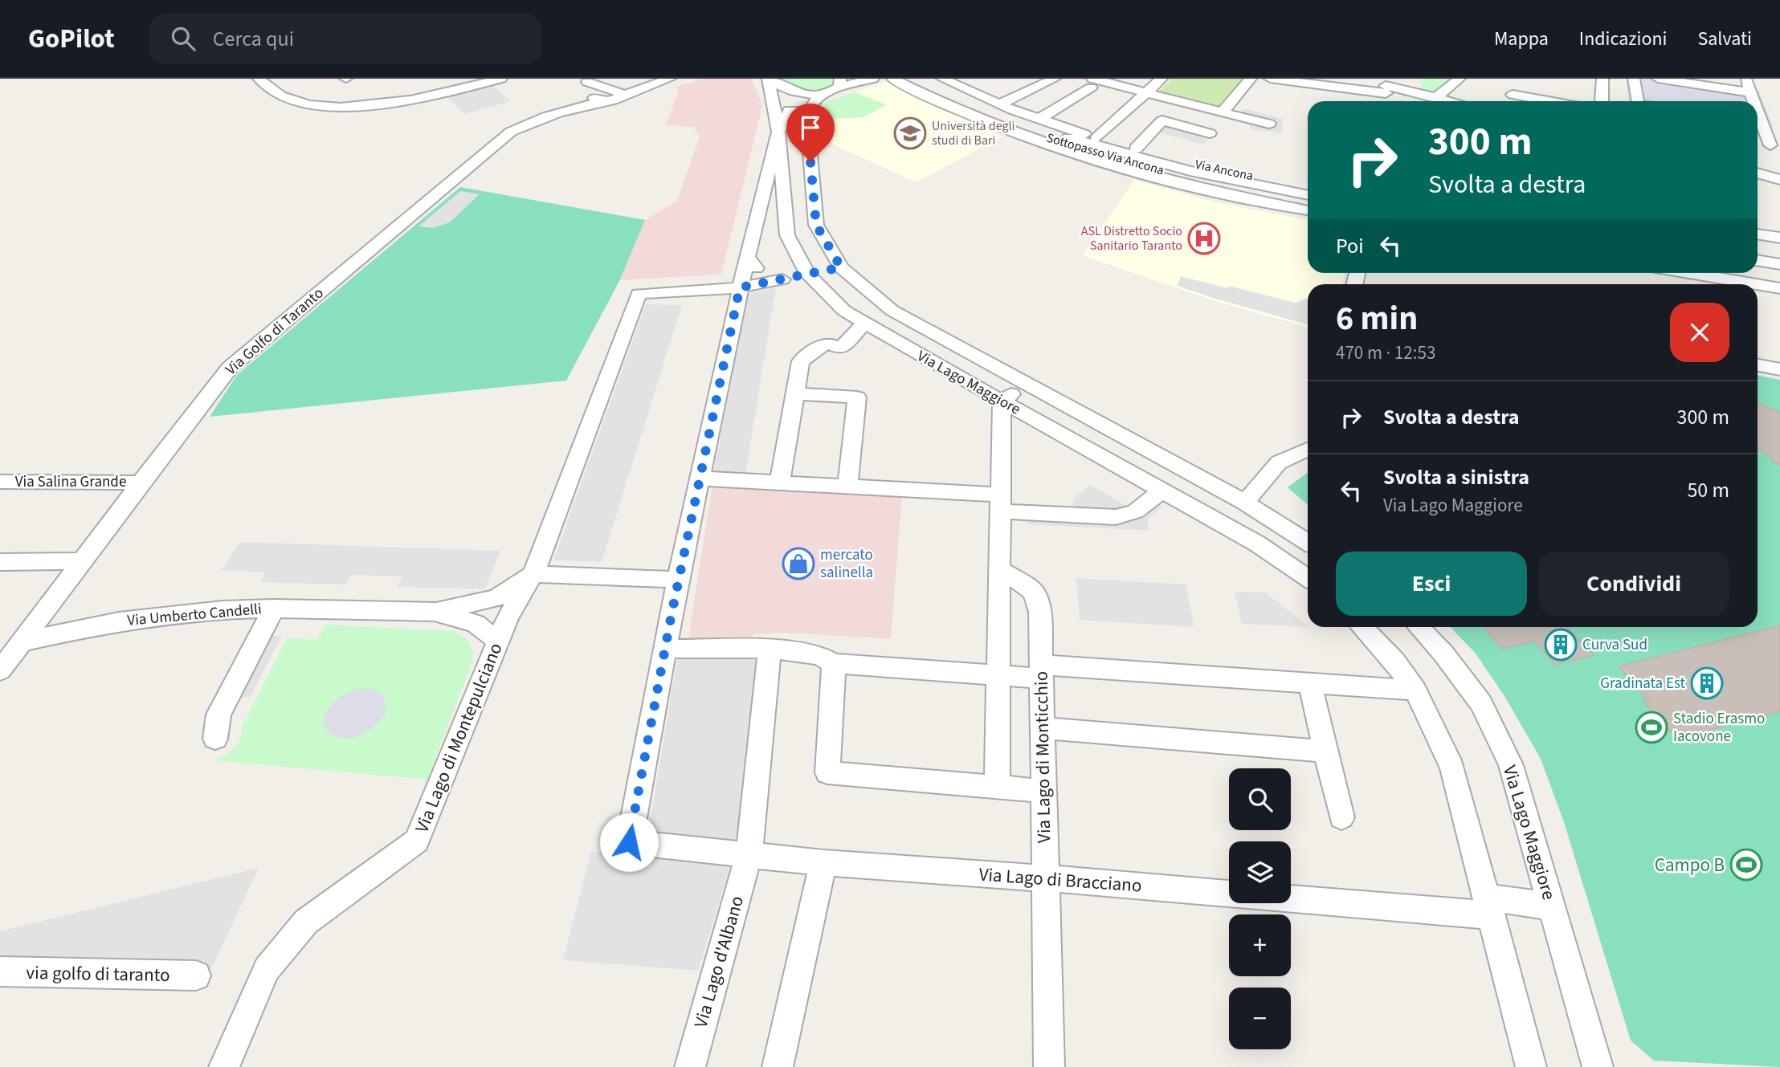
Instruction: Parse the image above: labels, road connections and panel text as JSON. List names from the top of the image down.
{
  "streets": {
    "street": [
      "Sottopasso Via Ancona",
      "Via Ancona",
      "Via Golfo di Taranto",
      "Via Lago Maggiore",
      "Via Salina Grande",
      "Via Umberto Candelli",
      "Via Lago di Montepulciano",
      "Via Lago di Monticchio",
      "Via Lago di Bracciano",
      "Via Lago d'Albano",
      "via golfo di taranto"
    ]
  },
  "crossings": [
    ["Via Golfo di Taranto", "Via Salina Grande"],
    ["Via Golfo di Taranto", "Via Umberto Candelli"],
    ["Via Lago Maggiore", "Via Lago di Bracciano"],
    ["Via Umberto Candelli", "Via Lago di Montepulciano"],
    ["Via Lago di Monticchio", "Via Lago di Bracciano"],
    ["Via Lago di Bracciano", "Via Lago d'Albano"]
  ],
  "places": {
    "school or university": ["Università degli studi di Bari"],
    "hospital": ["ASL Distretto Socio Sanitario Taranto"],
    "shop": ["mercato salinella"],
    "building": ["Curva Sud", "Gradinata Est"],
    "sports": ["Stadio Erasmo Iacovone", "Campo B"]
  },
  "page": {
    "header": "GoPilot",
    "search": "Cerca qui",
    "nav": ["Mappa", "Indicazioni", "Salvati"],
    "turn": ["300 m", "Svolta a destra"],
    "then": "Poi",
    "heading": ["6 min", "470 m · 12:53"],
    "list": [
      {
        "name": "Svolta a destra",
        "value": "300 m"
      },
      {
        "name": "Svolta a sinistra",
        "note": "Via Lago Maggiore",
        "value": "50 m"
      }
    ],
    "buttons": ["Esci", "Condividi"],
    "map_buttons": ["+", "−"]
  }
}
